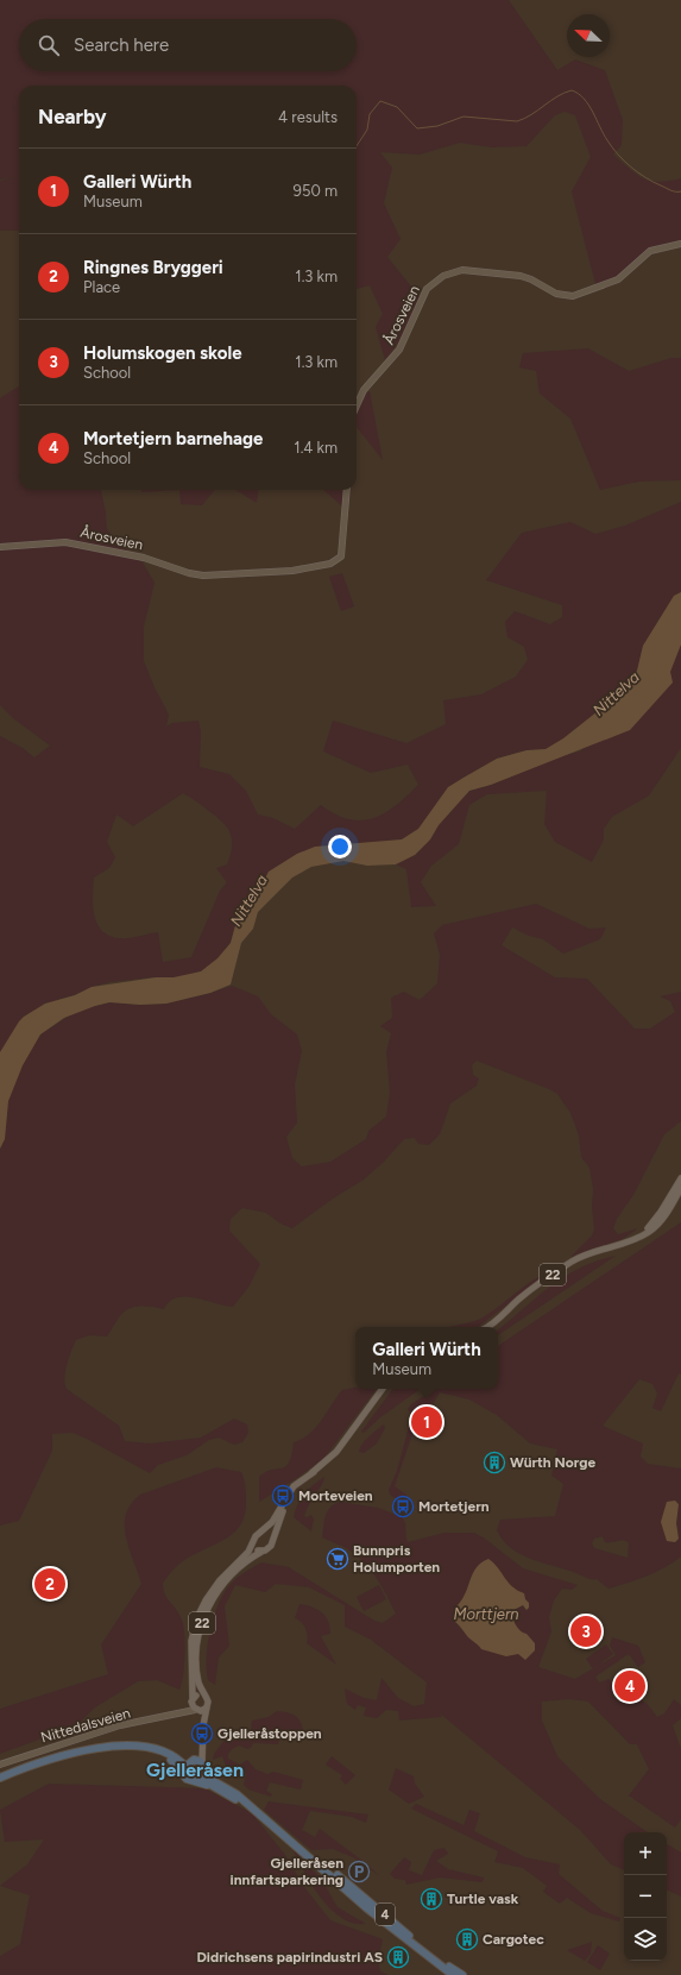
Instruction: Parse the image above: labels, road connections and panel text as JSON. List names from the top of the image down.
{
  "streets": {
    "highway": ["4"],
    "main road": ["Årosveien", "22", "Nittedalsveien"]
  },
  "crossings": [
    ["22", "Nittedalsveien"],
    ["22", "4"]
  ],
  "districts": ["Gjelleråsen"],
  "water": ["Nittelva", "Morttjern"],
  "places": {
    "building": [
      "Würth Norge",
      "Turtle vask",
      "Cargotec",
      "Didrichsens papirindustri AS"
    ],
    "bus stop": ["Morteveien", "Mortetjern", "Gjelleråstoppen"],
    "supermarket": ["Bunnpris Holumporten"],
    "parking": ["Gjelleråsen innfartsparkering"]
  },
  "north": "top left",
  "page": {
    "search": "Search here",
    "heading": ["Nearby", "4 results"],
    "list": [
      {
        "mark": "1",
        "name": "Galleri Würth",
        "note": "Museum",
        "value": "950 m"
      },
      {
        "mark": "2",
        "name": "Ringnes Bryggeri",
        "note": "Place",
        "value": "1.3 km"
      },
      {
        "mark": "3",
        "name": "Holumskogen skole",
        "note": "School",
        "value": "1.3 km"
      },
      {
        "mark": "4",
        "name": "Mortetjern barnehage",
        "note": "School",
        "value": "1.4 km"
      }
    ],
    "popup": ["Galleri Würth", "Museum"],
    "pins": [
      "1",
      "2",
      "3",
      "4"
    ],
    "map_buttons": ["+", "−"]
  }
}
